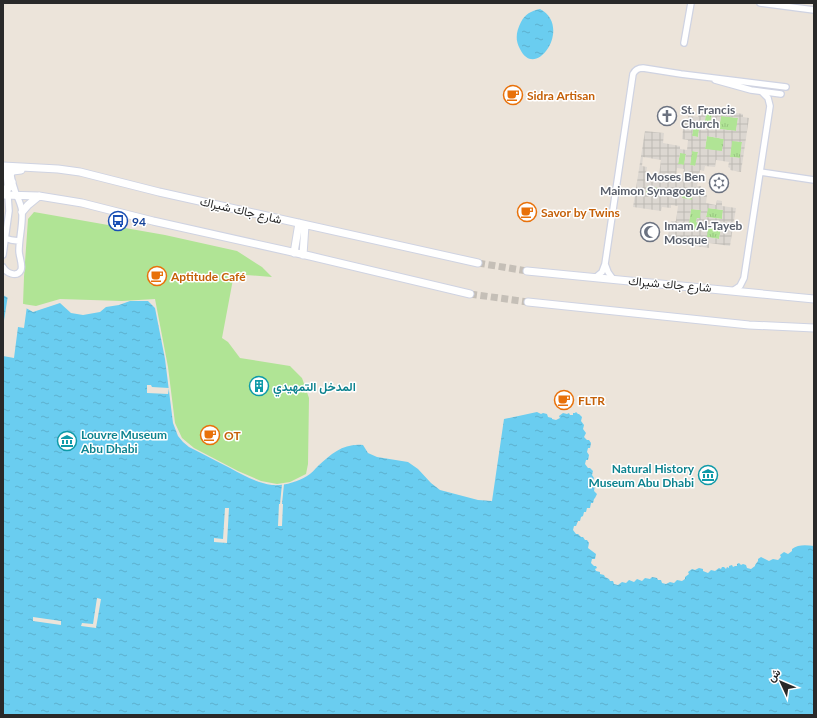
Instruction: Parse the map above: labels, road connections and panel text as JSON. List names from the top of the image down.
{
  "streets": {
    "street": ["شارع جاك شيراك"]
  },
  "places": {
    "cafe": [
      "Sidra Artisan",
      "Savor by Twins",
      "Aptitude Café",
      "FLTR",
      "OT"
    ],
    "church": ["St. Francis Church"],
    "synagogue": ["Moses Ben Maimon Synagogue"],
    "bus stop": ["94"],
    "mosque": ["Imam Al-Tayeb Mosque"],
    "building": ["المدخل التمهيدي"],
    "museum": ["Louvre Museum Abu Dhabi", "Natural History Museum Abu Dhabi"]
  },
  "north": "top left"
}
